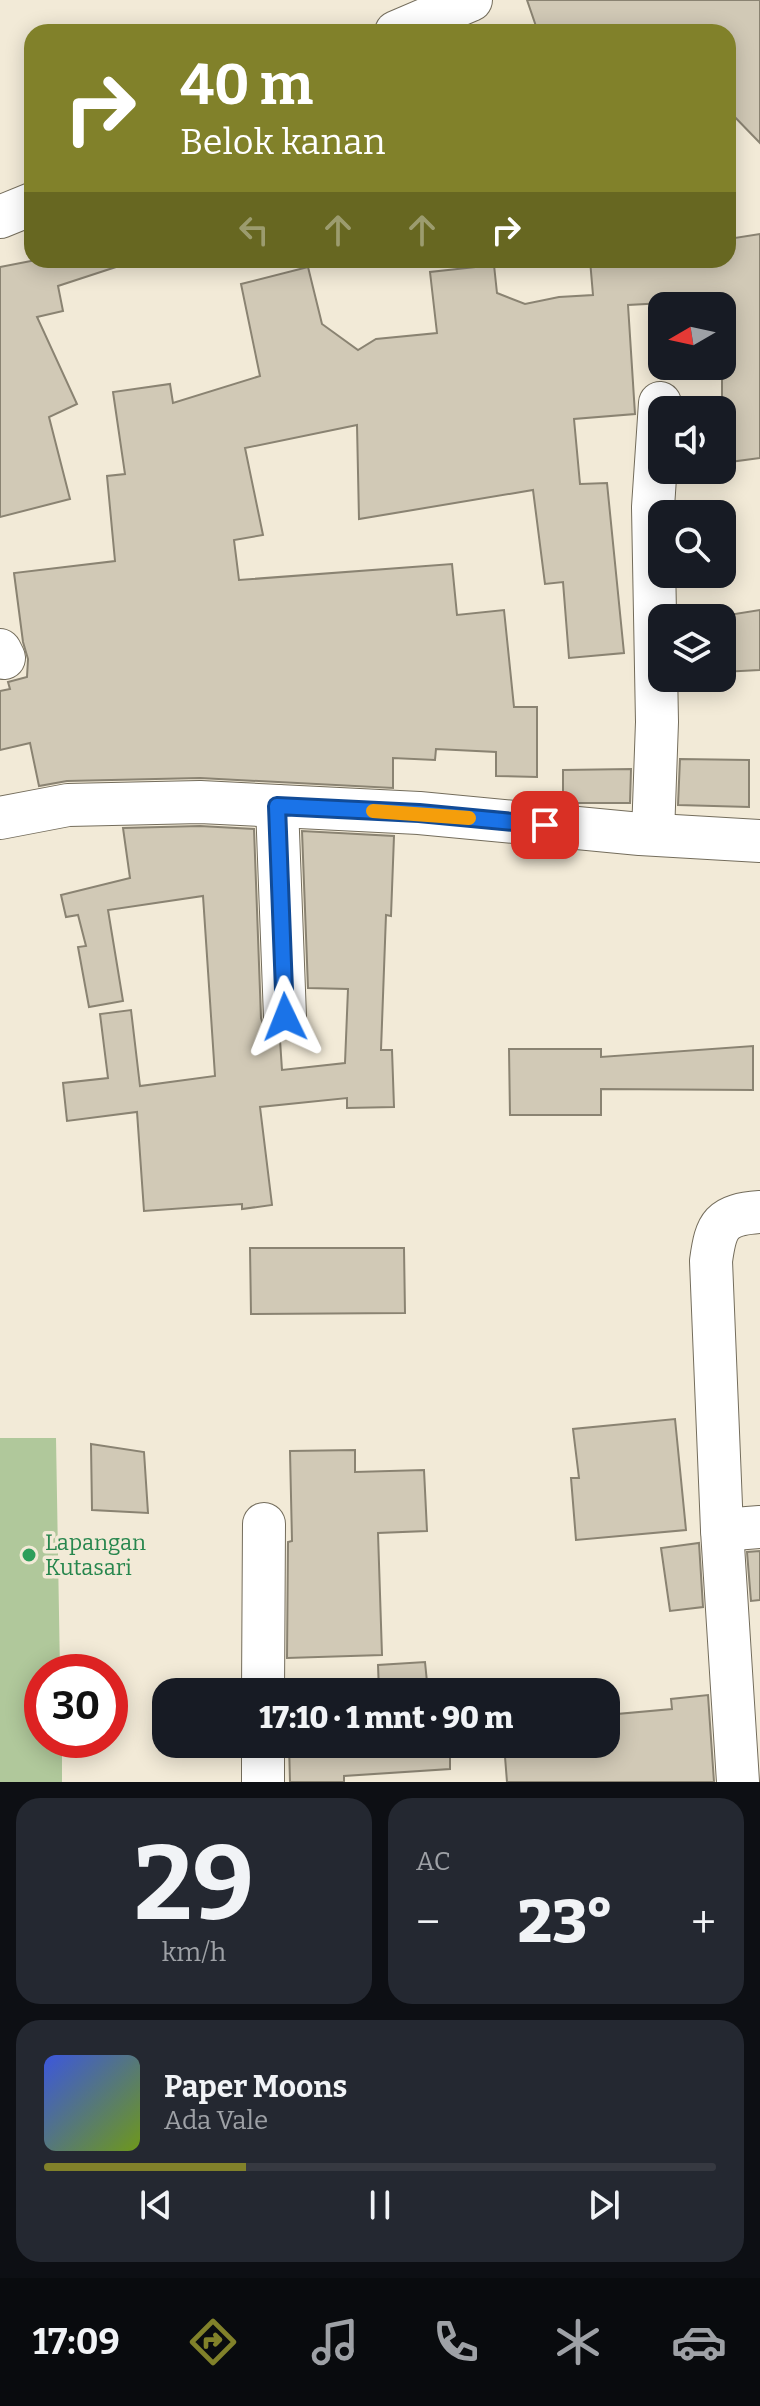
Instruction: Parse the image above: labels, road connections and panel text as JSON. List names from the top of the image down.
{
  "places": ["Lapangan Kutasari"],
  "north": "left",
  "page": {
    "turn": ["40 m", "Belok kanan"],
    "limit": "30",
    "trip": "17:10 · 1 mnt · 90 m",
    "tile": [
      ["29", "km/h"],
      "AC"
    ],
    "heat": ["−", "23°", "+"],
    "song": ["Paper Moons", "Ada Vale"],
    "tabs": "17:09"
  }
}
